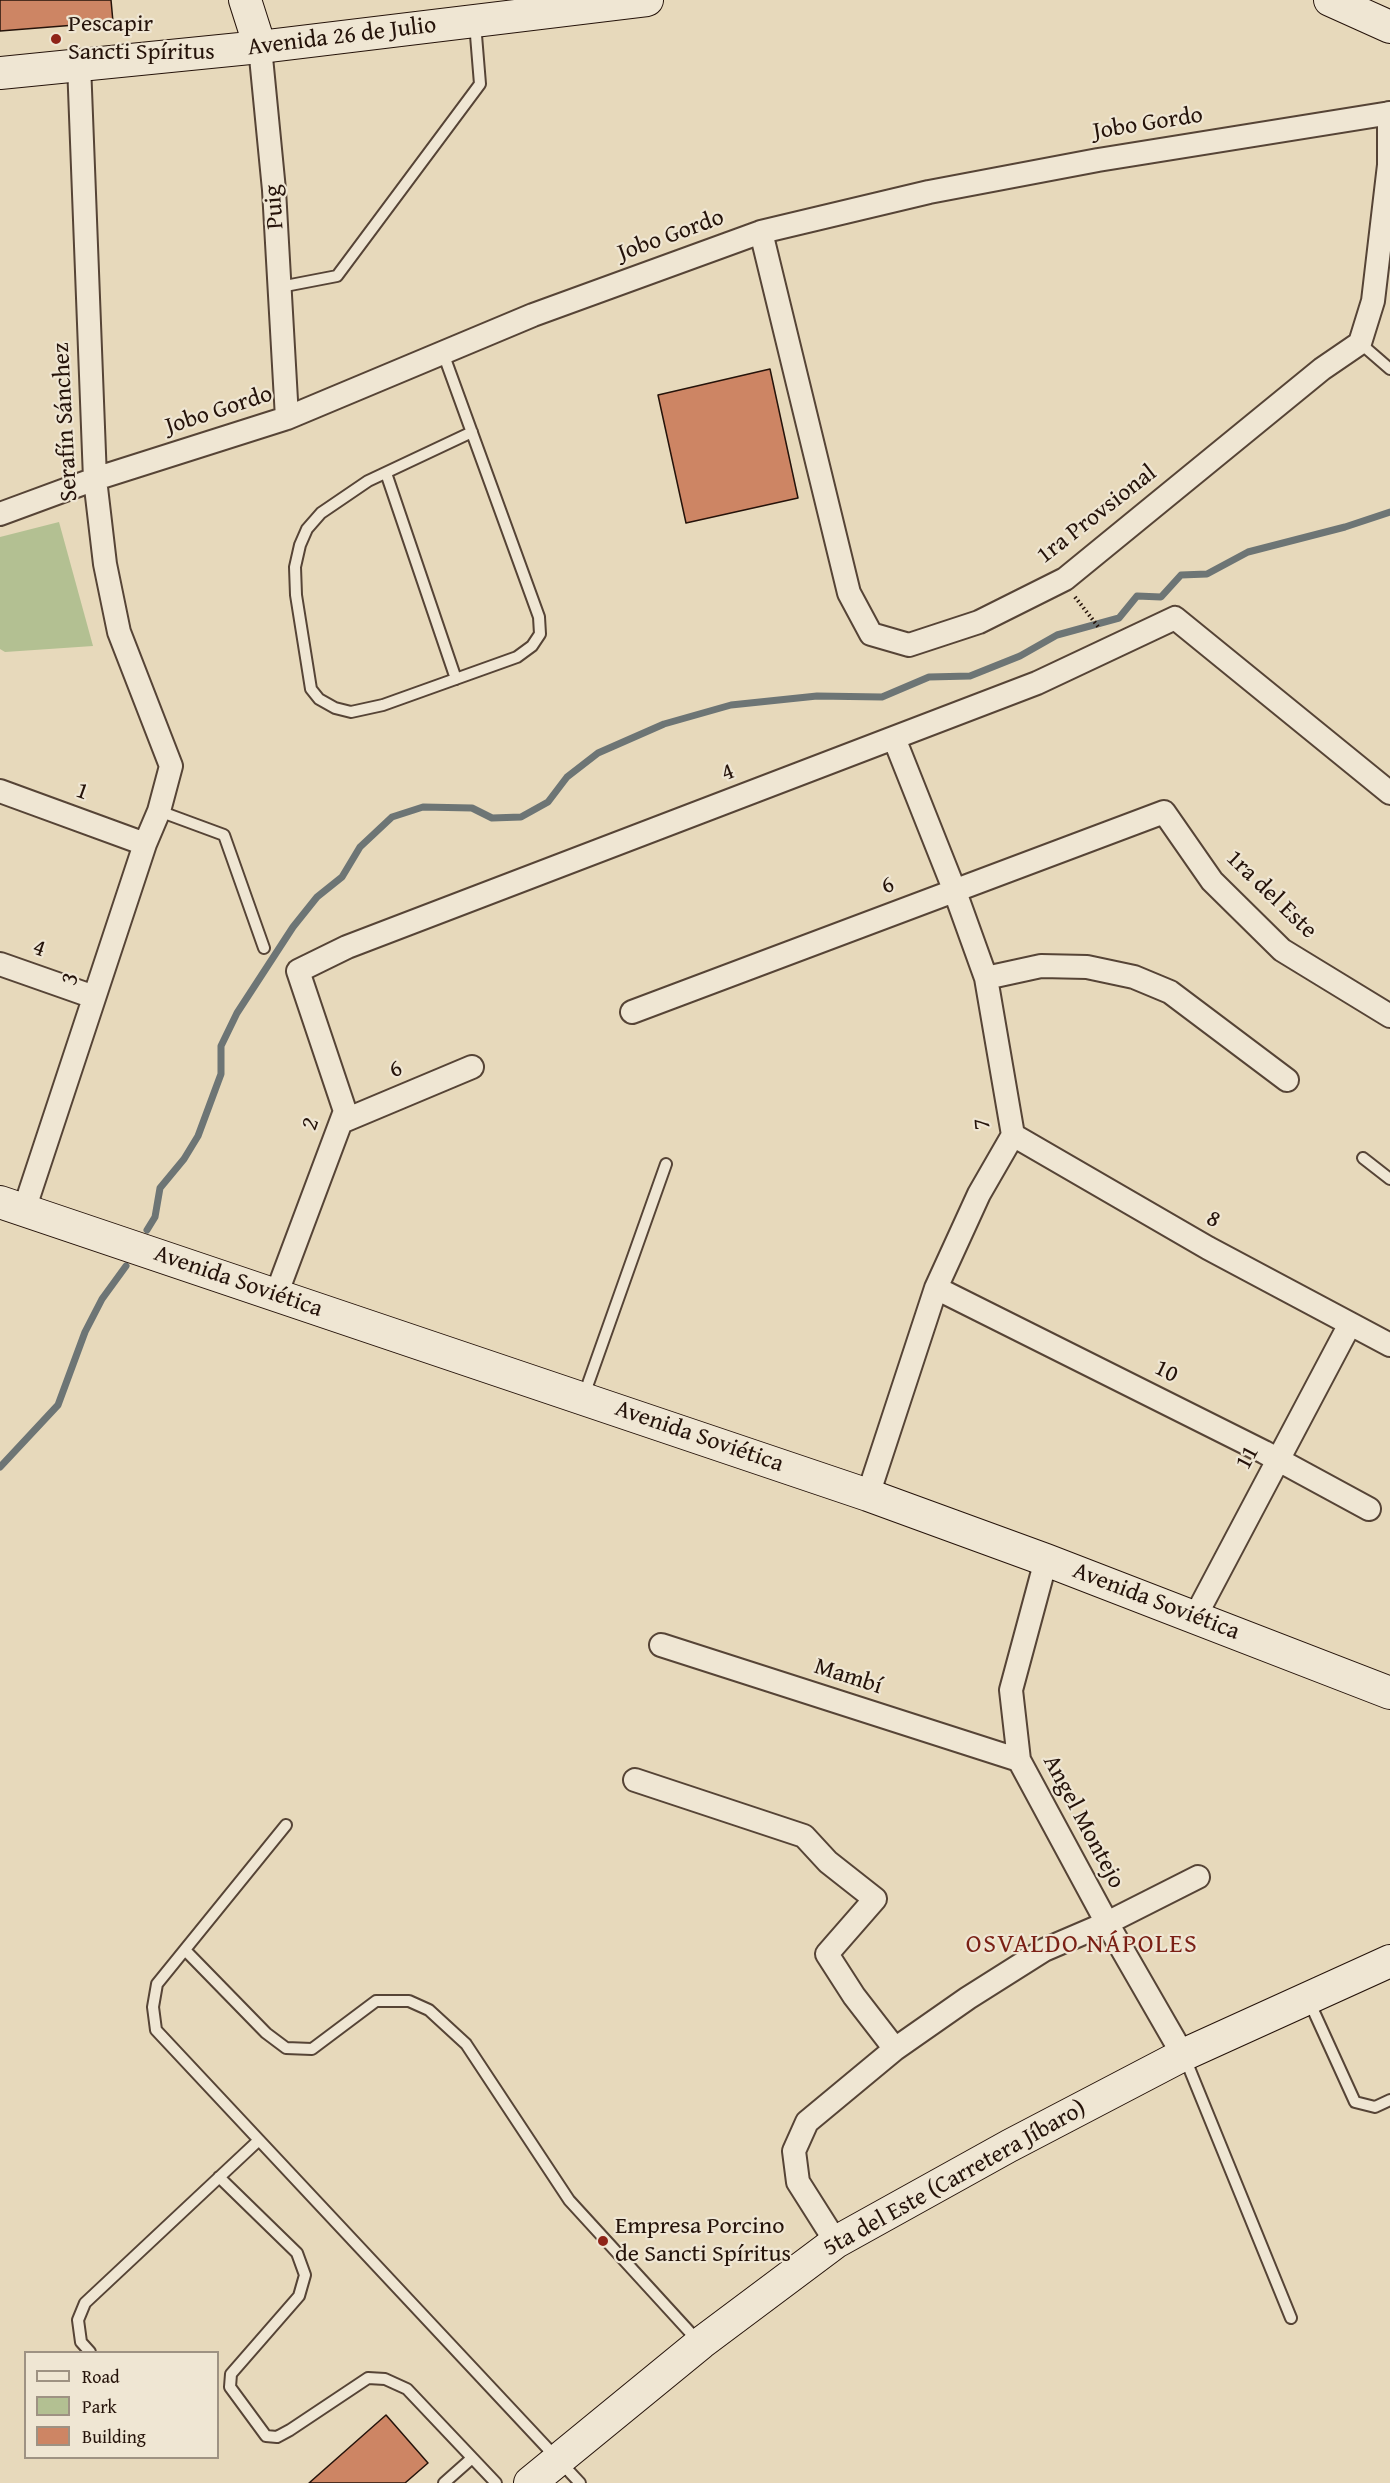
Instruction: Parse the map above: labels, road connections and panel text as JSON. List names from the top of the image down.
{
  "streets": {
    "main road": [
      "Avenida 26 de Julio",
      "Puig",
      "Avenida Soviética",
      "5ta del Este (Carretera Jíbaro)"
    ],
    "street": [
      "Jobo Gordo",
      "Serafín Sánchez",
      "1ra Provsional",
      "4",
      "1",
      "6",
      "1ra del Este",
      "3",
      "2",
      "7",
      "8",
      "10",
      "11",
      "Mambí",
      "Angel Montejo"
    ]
  },
  "crossings": [
    ["Avenida 26 de Julio", "Puig"],
    ["Avenida 26 de Julio", "Serafín Sánchez"],
    ["Jobo Gordo", "Puig"],
    ["Jobo Gordo", "Serafín Sánchez"],
    ["Jobo Gordo", "1ra Provsional"],
    ["Serafín Sánchez", "3"],
    ["4", "3"],
    ["4", "2"],
    ["4", "7"],
    ["1", "3"],
    ["6", "1ra del Este"],
    ["6", "2"],
    ["6", "7"],
    ["3", "Avenida Soviética"],
    ["2", "Avenida Soviética"],
    ["7", "8"],
    ["7", "Avenida Soviética"],
    ["7", "10"],
    ["8", "11"],
    ["Avenida Soviética", "11"],
    ["Avenida Soviética", "Angel Montejo"],
    ["10", "11"],
    ["Mambí", "Angel Montejo"],
    ["Angel Montejo", "5ta del Este (Carretera Jíbaro)"]
  ],
  "districts": ["OSVALDO NÁPOLES"],
  "places": ["Pescapir Sancti Spíritus", "Empresa Porcino de Sancti Spíritus"],
  "legend": ["Road", "Park", "Building"]
}
